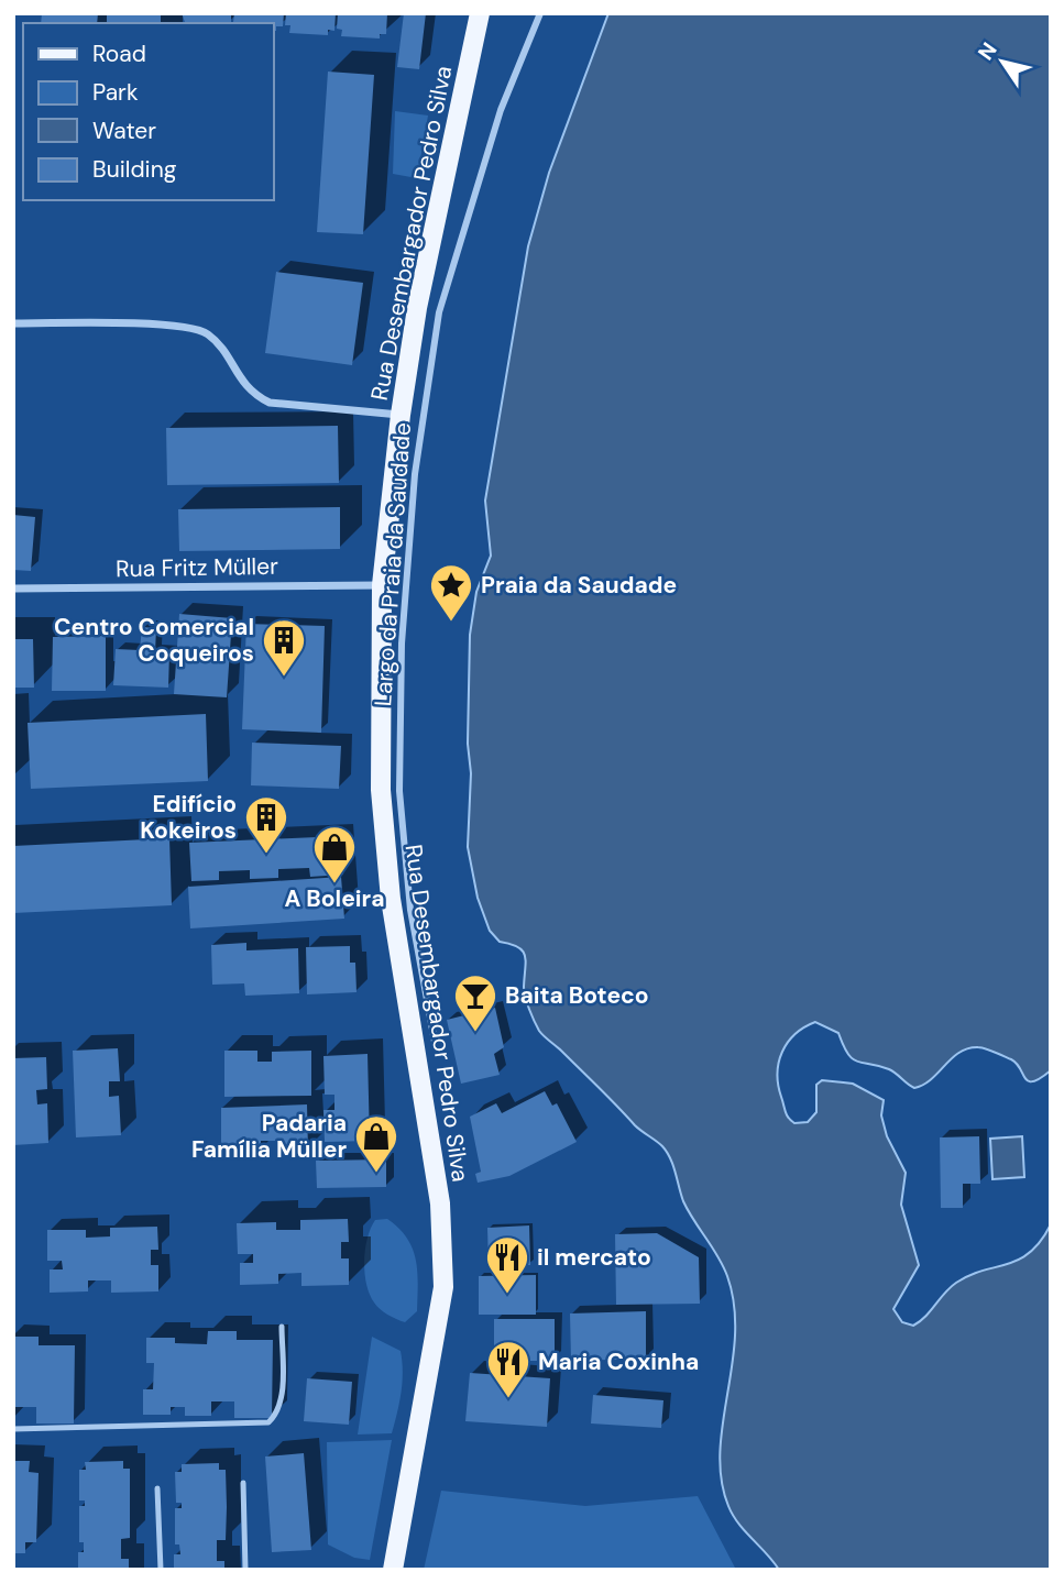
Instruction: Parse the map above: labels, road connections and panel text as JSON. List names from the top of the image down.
{
  "streets": {
    "main road": ["Rua Desembargador Pedro Silva"],
    "street": ["Largo da Praia da Saudade", "Rua Fritz Müller"]
  },
  "crossings": [
    ["Rua Desembargador Pedro Silva", "Rua Fritz Müller"]
  ],
  "places": {
    "place": ["Praia da Saudade"],
    "building": ["Centro Comercial Coqueiros", "Edifício Kokeiros"],
    "shop": ["A Boleira", "Padaria Família Müller"],
    "bar": ["Baita Boteco"],
    "restaurant": ["il mercato", "Maria Coxinha"]
  },
  "legend": [
    "Road",
    "Park",
    "Water",
    "Building"
  ],
  "north": "top left"
}
